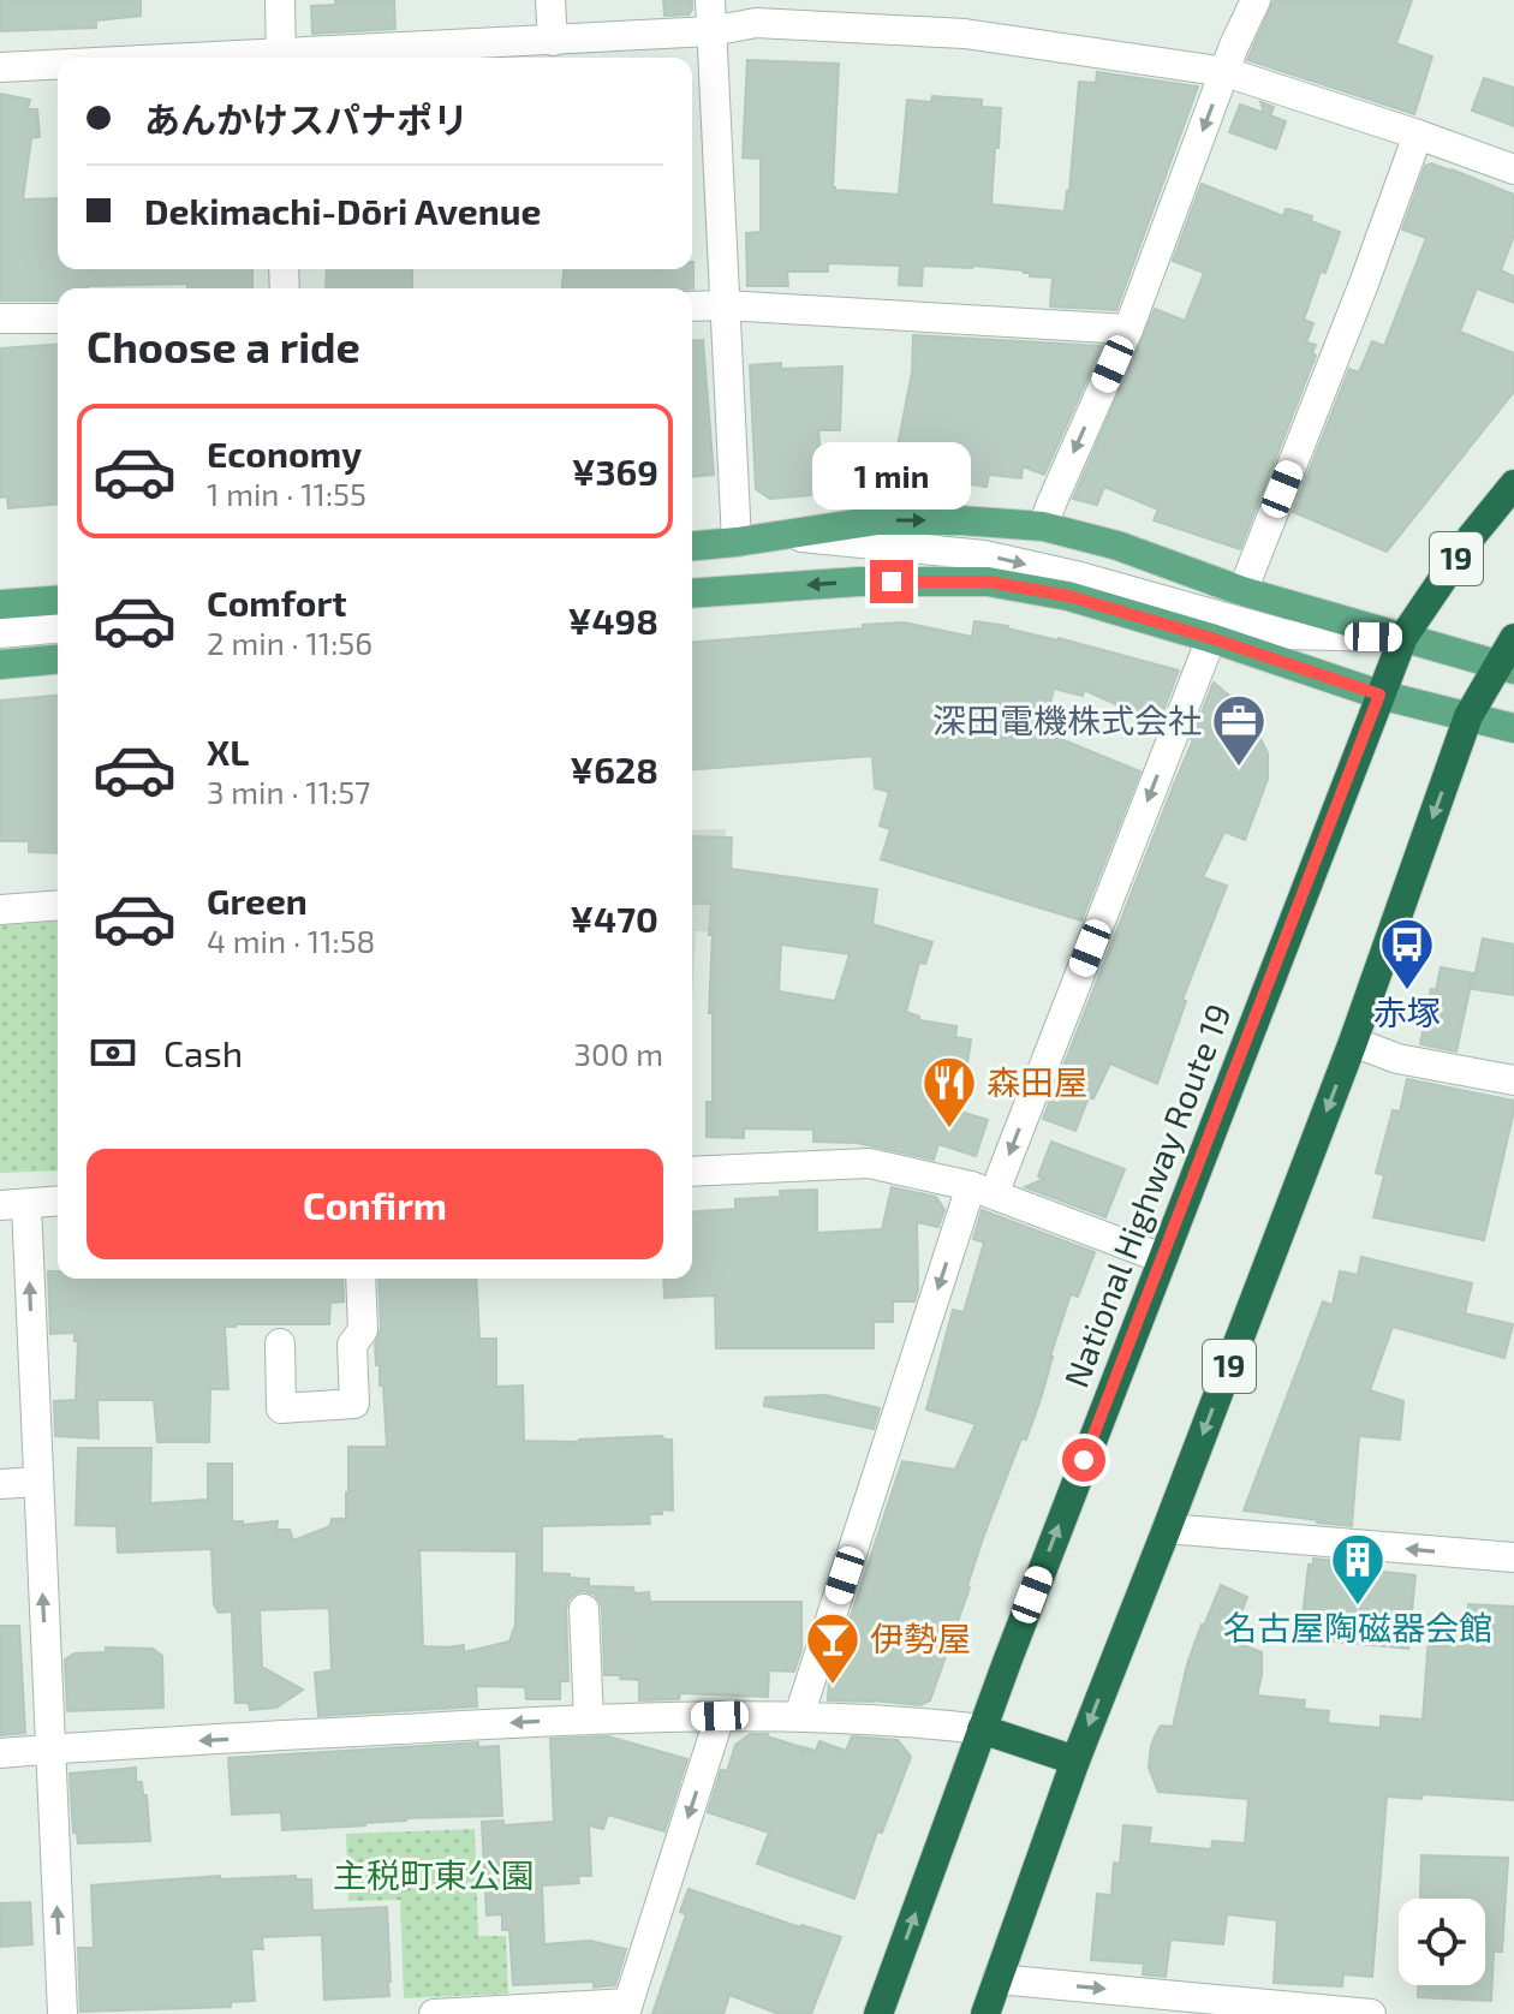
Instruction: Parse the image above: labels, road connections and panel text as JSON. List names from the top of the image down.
{
  "streets": {
    "highway": ["19", "National Highway Route 19"]
  },
  "parks": ["主税町東公園"],
  "places": {
    "office": ["深田電機株式会社"],
    "bus stop": ["赤塚"],
    "restaurant": ["森田屋"],
    "building": ["名古屋陶磁器会館"],
    "bar": ["伊勢屋"]
  },
  "page": {
    "banner": ["あんかけスパナポリ", "Dekimachi-Dōri Avenue"],
    "heading": "Choose a ride",
    "list": [
      {
        "name": "Economy",
        "note": "1 min · 11:55",
        "value": "¥369"
      },
      {
        "name": "Comfort",
        "note": "2 min · 11:56",
        "value": "¥498"
      },
      {
        "name": "XL",
        "note": "3 min · 11:57",
        "value": "¥628"
      },
      {
        "name": "Green",
        "note": "4 min · 11:58",
        "value": "¥470"
      }
    ],
    "bubble": "1 min",
    "pay": ["Cash", "300 m"],
    "buttons": "Confirm"
  }
}
